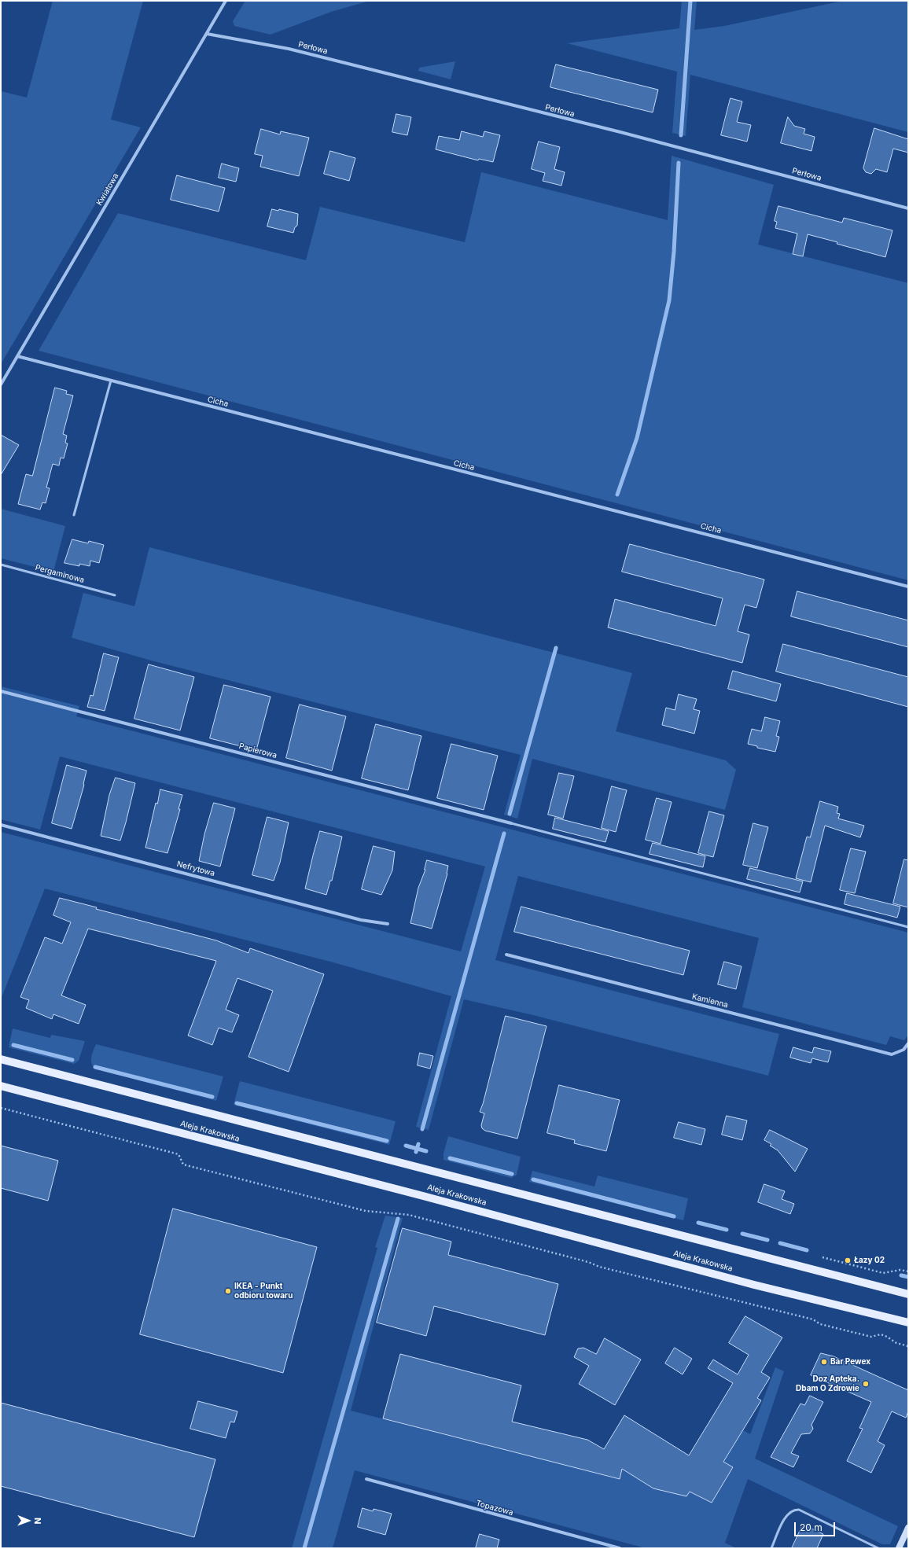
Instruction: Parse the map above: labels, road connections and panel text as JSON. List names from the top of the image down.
{
  "streets": {
    "main road": ["Aleja Krakowska"],
    "street": [
      "Perłowa",
      "Kwiatowa",
      "Cicha",
      "Papierowa",
      "Nefrytowa",
      "Kamienna",
      "Topazowa"
    ],
    "lane": ["Pergaminowa"]
  },
  "crossings": [
    ["Perłowa", "Kwiatowa"],
    ["Kwiatowa", "Cicha"]
  ],
  "places": [
    "Łazy 02",
    "IKEA - Punkt odbioru towaru",
    "Bar Pewex",
    "Doz Apteka. Dbam O Zdrowie"
  ],
  "scale_bar": "20 m",
  "north": "right"
}
